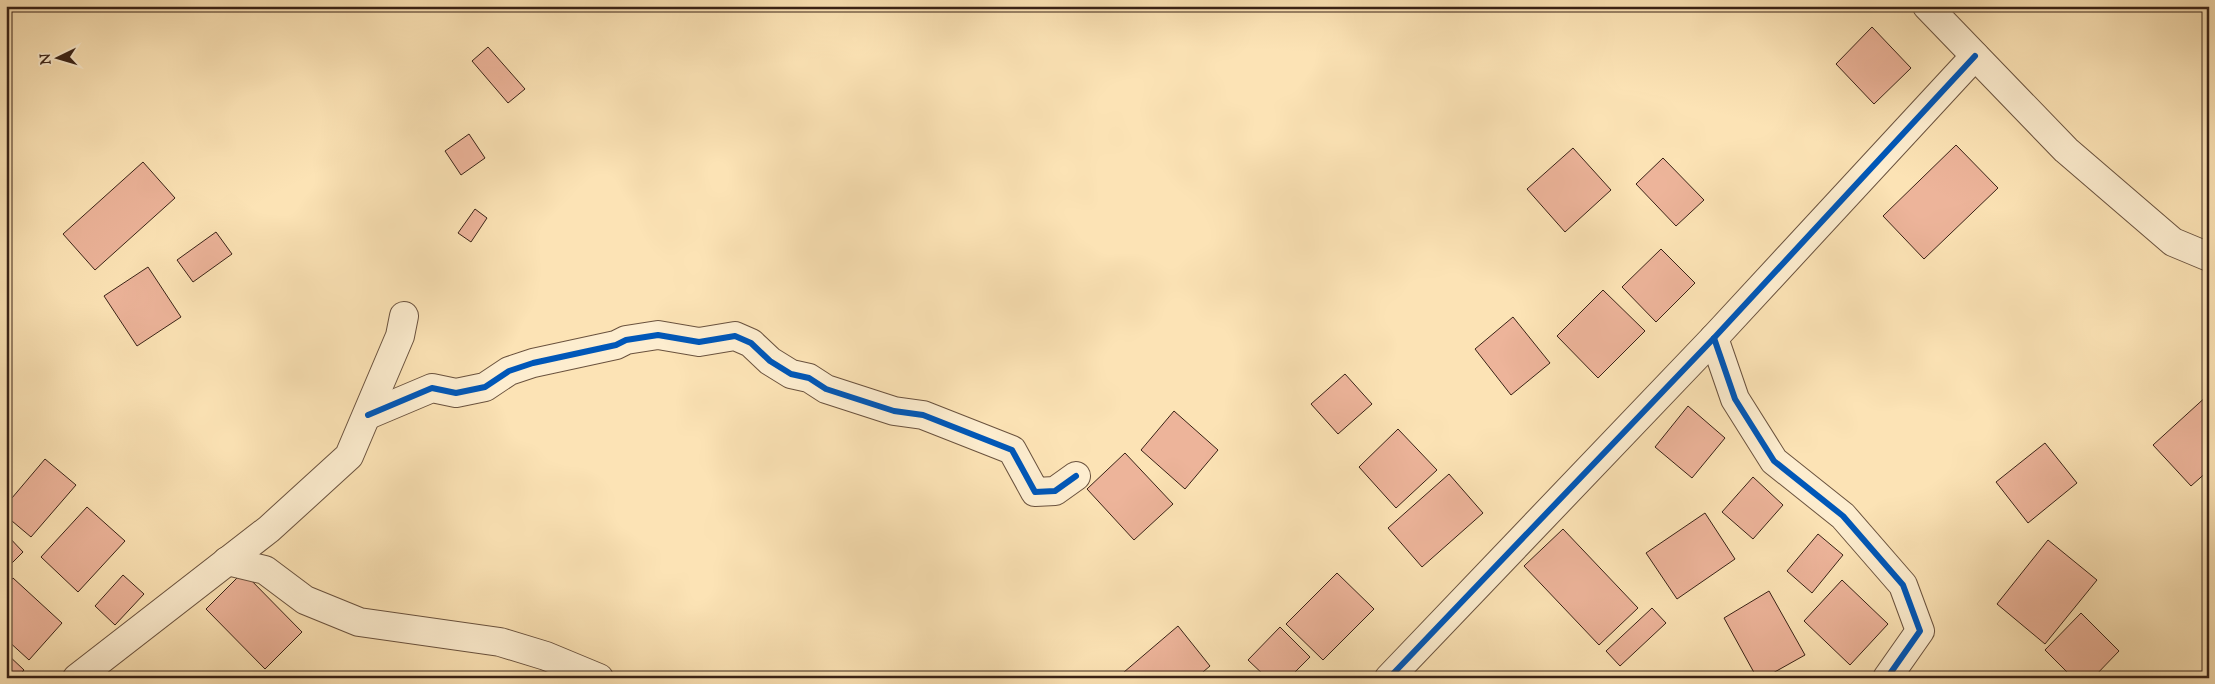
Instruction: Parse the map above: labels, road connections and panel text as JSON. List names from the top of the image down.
{
  "north": "left"
}
